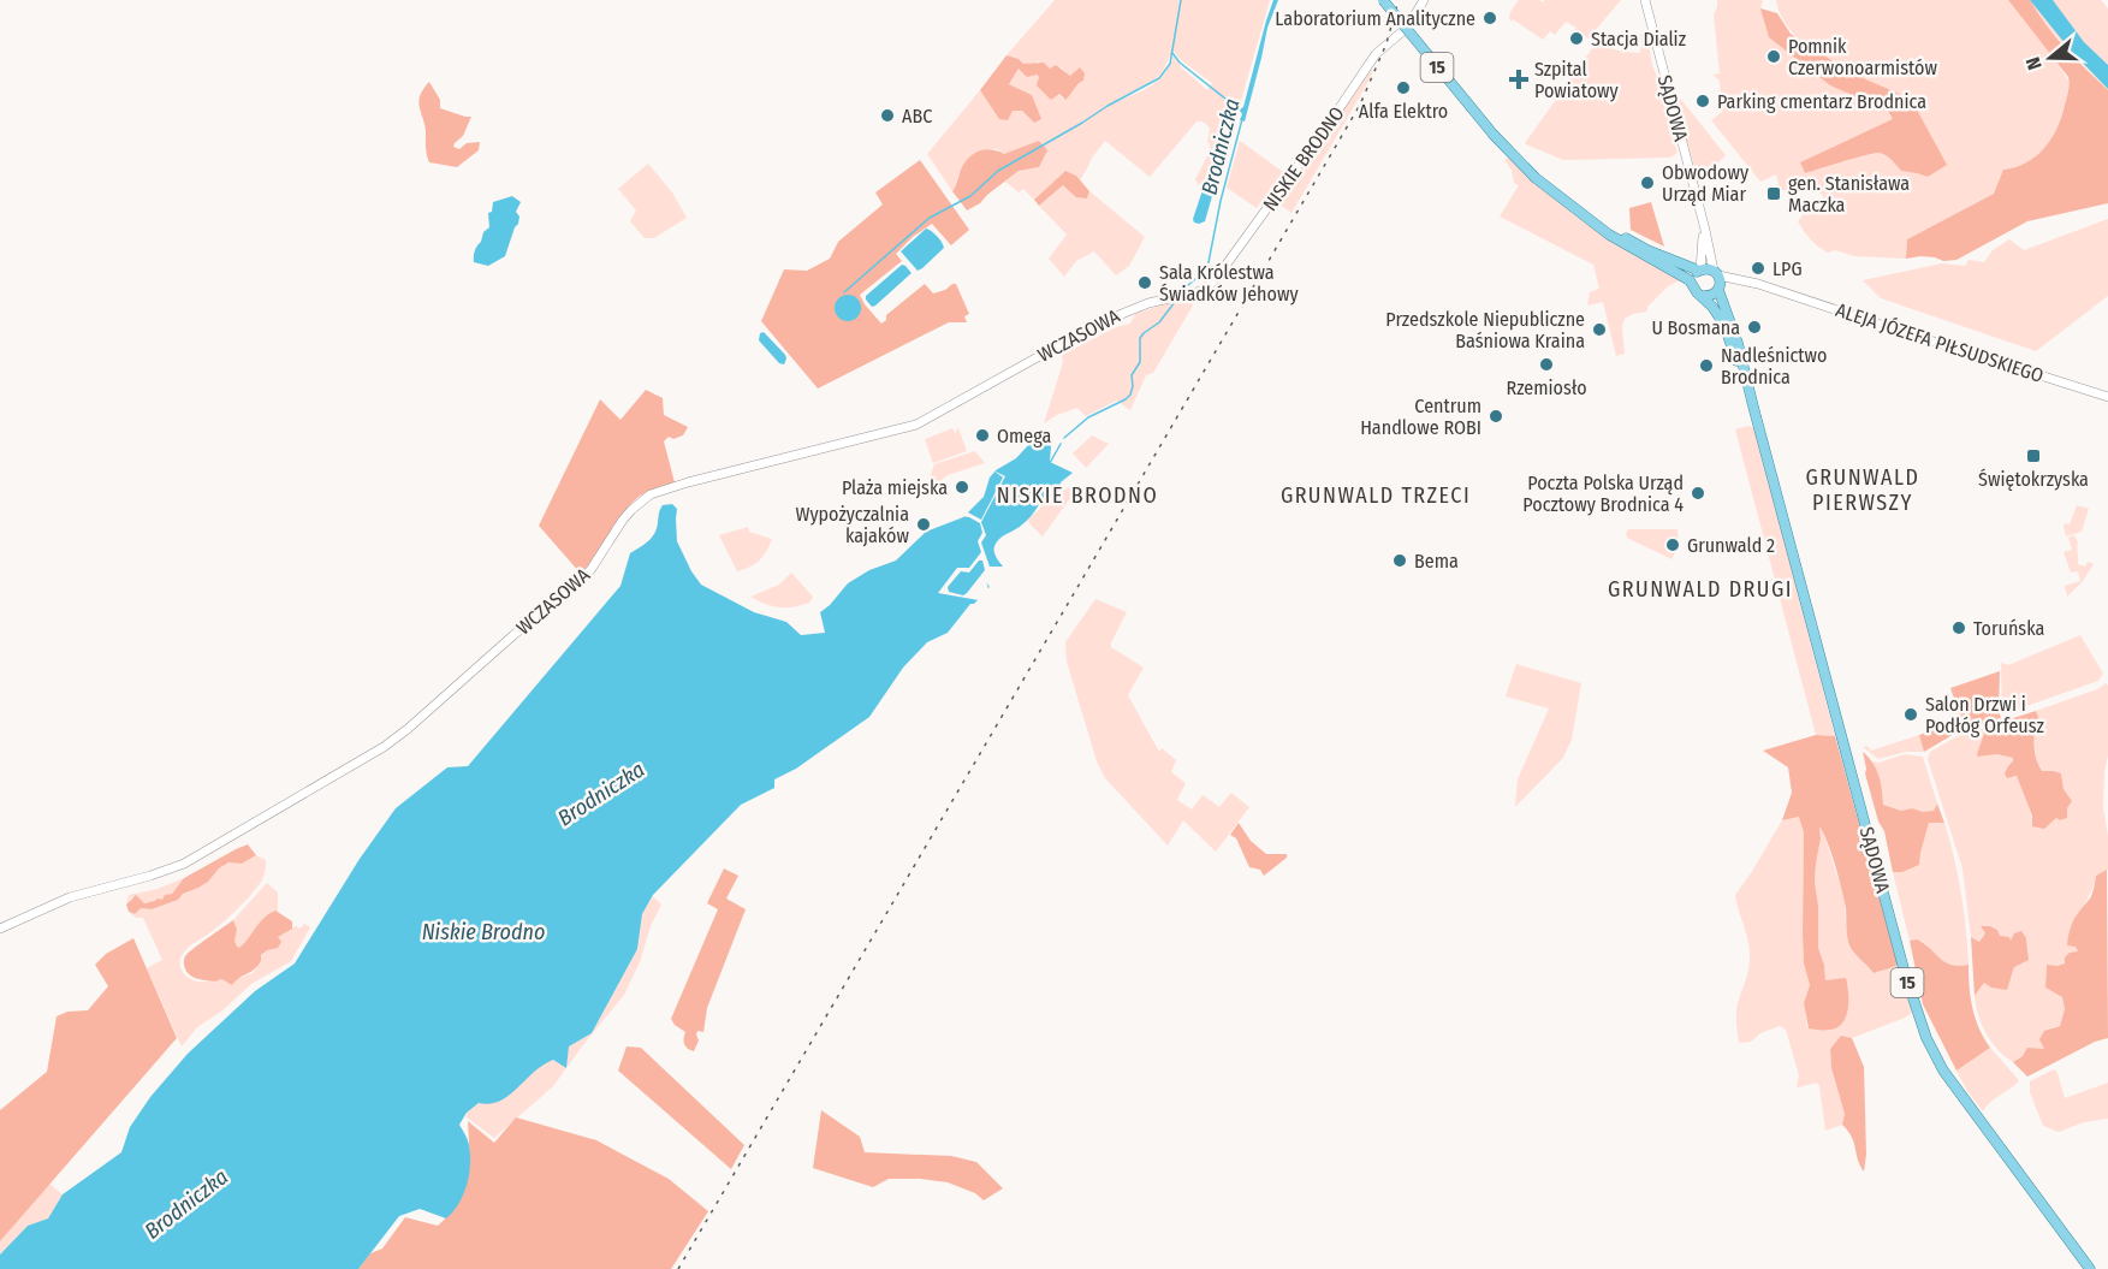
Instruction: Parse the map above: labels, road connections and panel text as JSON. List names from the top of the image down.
{
  "streets": {
    "main road": ["15", "SĄDOWA"],
    "street": ["NISKIE BRODNO", "WCZASOWA", "ALEJA JÓZEFA PIŁSUDSKIEGO"]
  },
  "crossings": [
    ["15", "SĄDOWA"],
    ["15", "ALEJA JÓZEFA PIŁSUDSKIEGO"],
    ["SĄDOWA", "ALEJA JÓZEFA PIŁSUDSKIEGO"],
    ["NISKIE BRODNO", "WCZASOWA"]
  ],
  "districts": [
    "GRUNWALD PIERWSZY",
    "NISKIE BRODNO",
    "GRUNWALD TRZECI",
    "GRUNWALD DRUGI"
  ],
  "water": ["Brodniczka", "Niskie Brodno"],
  "places": {
    "other": [
      "Laboratorium Analityczne",
      "Stacja Dializ",
      "Pomnik Czerwonoarmistów",
      "Alfa Elektro",
      "Parking cmentarz Brodnica",
      "ABC",
      "Obwodowy Urząd Miar",
      "LPG",
      "Sala Królestwa Świadków Jehowy",
      "U Bosmana",
      "Przedszkole Niepubliczne Baśniowa Kraina",
      "Rzemiosło",
      "Nadleśnictwo Brodnica",
      "Centrum Handlowe ROBI",
      "Omega",
      "Plaża miejska",
      "Poczta Polska Urząd Pocztowy Brodnica 4",
      "Wypożyczalnia kajaków",
      "Grunwald 2",
      "Bema",
      "Toruńska",
      "Salon Drzwi i Podłóg Orfeusz"
    ],
    "health": ["Szpital Powiatowy"],
    "transit": ["gen. Stanisława Maczka", "Świętokrzyska"]
  },
  "north": "left"
}
